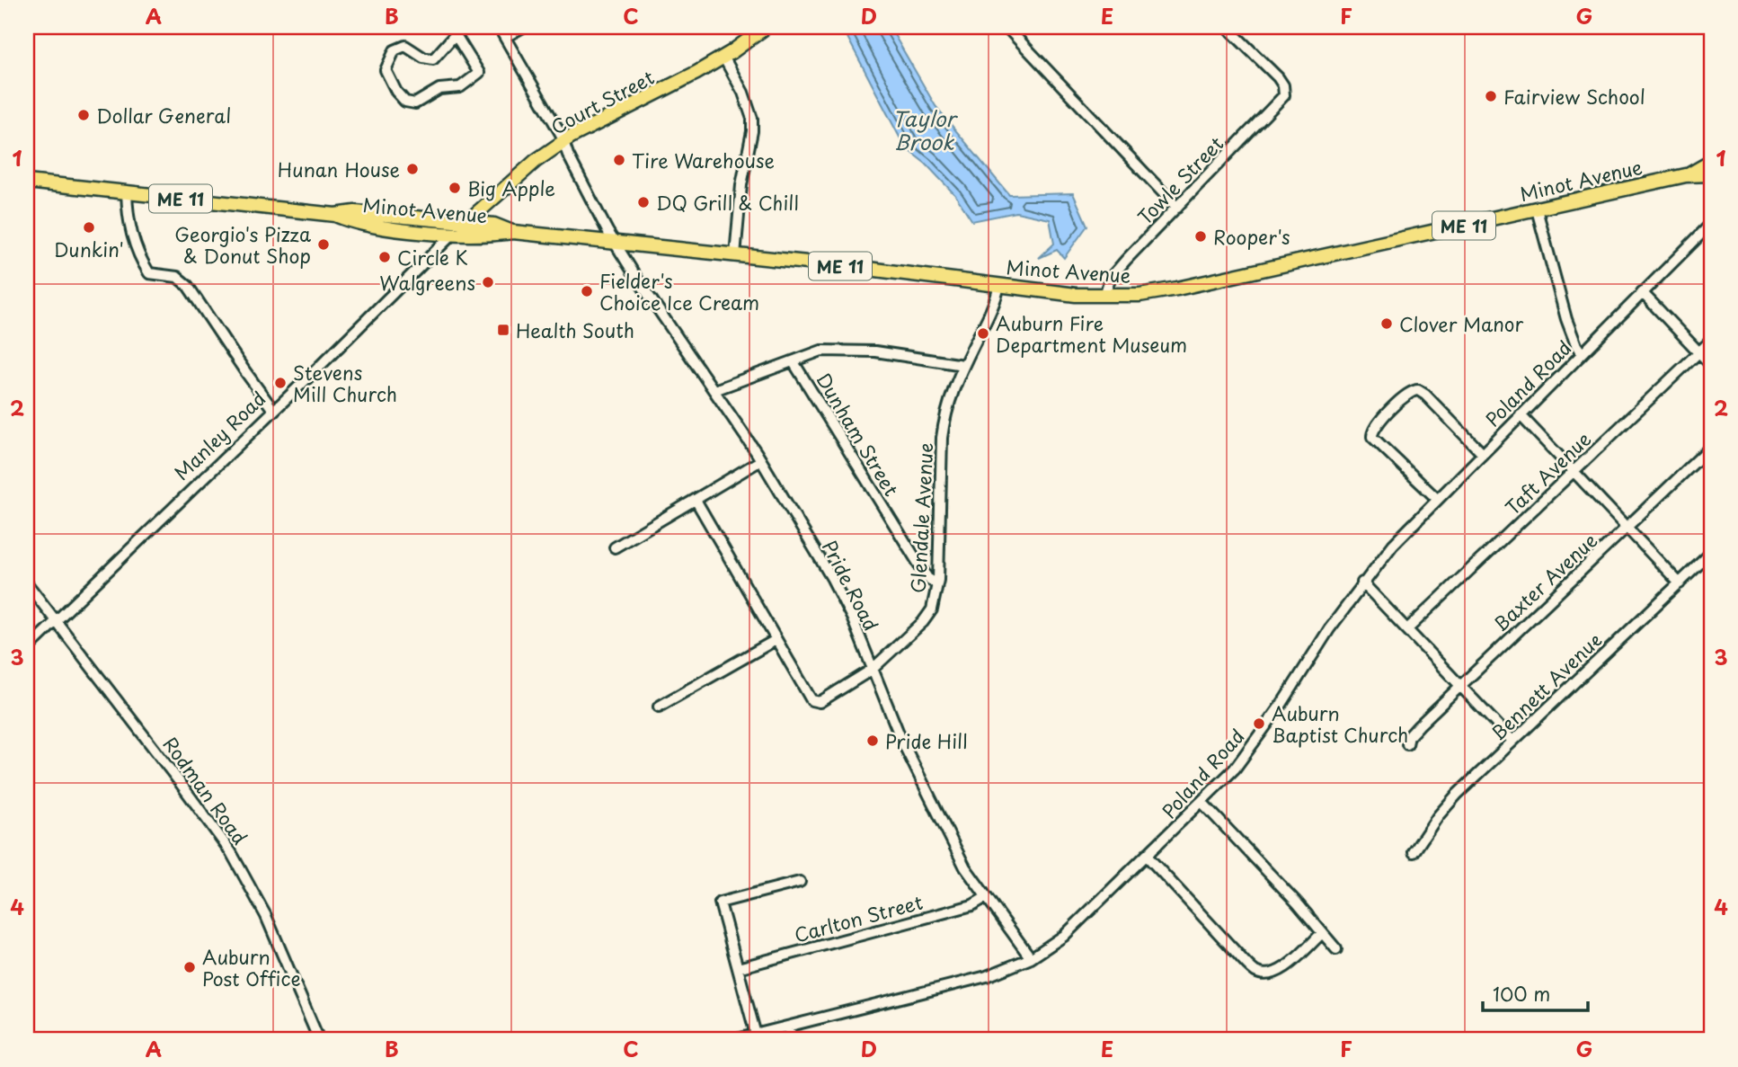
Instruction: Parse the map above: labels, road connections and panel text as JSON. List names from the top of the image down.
{
  "streets": {
    "main road": [
      "Court Street",
      "Minot Avenue",
      "ME 11",
      "Manley Road"
    ],
    "street": [
      "Towle Street",
      "Poland Road",
      "Dunham Street",
      "Taft Avenue",
      "Glendale Avenue",
      "Baxter Avenue",
      "Pride Road",
      "Bennett Avenue",
      "Rodman Road",
      "Carlton Street"
    ]
  },
  "crossings": [
    ["Court Street", "Minot Avenue"],
    ["Court Street", "Manley Road"],
    ["Court Street", "Pride Road"],
    ["Towle Street", "Minot Avenue"],
    ["Minot Avenue", "Manley Road"],
    ["Minot Avenue", "Glendale Avenue"],
    ["Minot Avenue", "Pride Road"],
    ["Poland Road", "Pride Road"],
    ["Dunham Street", "Glendale Avenue"],
    ["Manley Road", "Rodman Road"],
    ["Glendale Avenue", "Pride Road"],
    ["Pride Road", "Carlton Street"]
  ],
  "water": ["Taylor Brook"],
  "places": {
    "other": [
      "Fairview School",
      "Dollar General",
      "Tire Warehouse",
      "Hunan House",
      "Big Apple",
      "DQ Grill & Chill",
      "Dunkin'",
      "Rooper's",
      "Georgio's Pizza & Donut Shop",
      "Circle K",
      "Walgreens",
      "Fielder's Choice Ice Cream",
      "Clover Manor",
      "Auburn Fire Department Museum",
      "Stevens Mill Church",
      "Auburn Baptist Church",
      "Pride Hill",
      "Auburn Post Office"
    ],
    "transit": ["Health South"]
  },
  "scale_bar": "100 m",
  "grid": {
    "columns": [
      "A",
      "B",
      "C",
      "D",
      "E",
      "F",
      "G"
    ],
    "rows": [
      "1",
      "2",
      "3",
      "4"
    ]
  }
}
